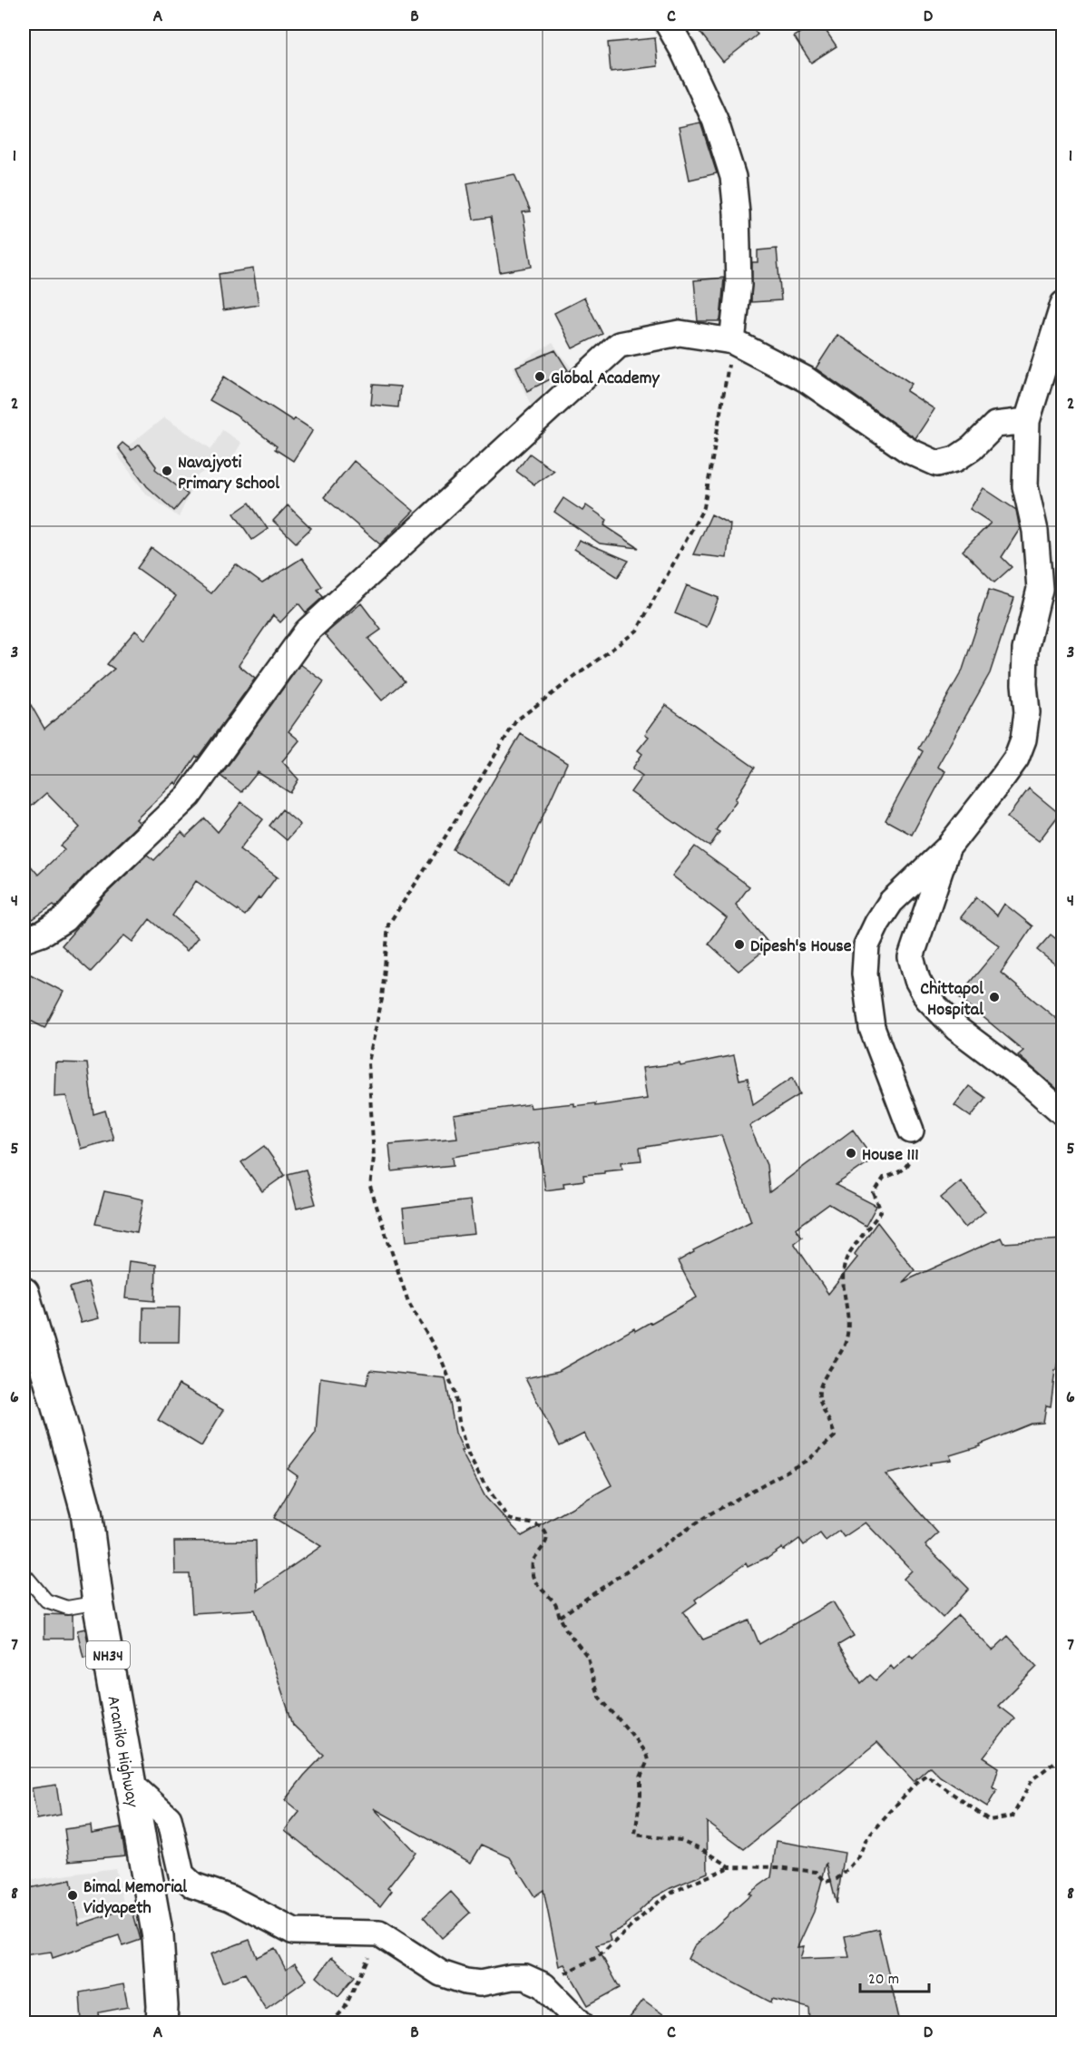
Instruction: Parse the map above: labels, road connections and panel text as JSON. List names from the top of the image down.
{
  "streets": {
    "highway": ["NH34", "Araniko Highway"]
  },
  "places": [
    "Global Academy",
    "Navajyoti Primary School",
    "Dipesh's House",
    "Chittapol Hospital",
    "House 111",
    "Bimal Memorial Vidyapeth"
  ],
  "scale_bar": "20 m",
  "grid": {
    "columns": [
      "A",
      "B",
      "C",
      "D"
    ],
    "rows": [
      "1",
      "2",
      "3",
      "4",
      "5",
      "6",
      "7",
      "8"
    ]
  }
}
